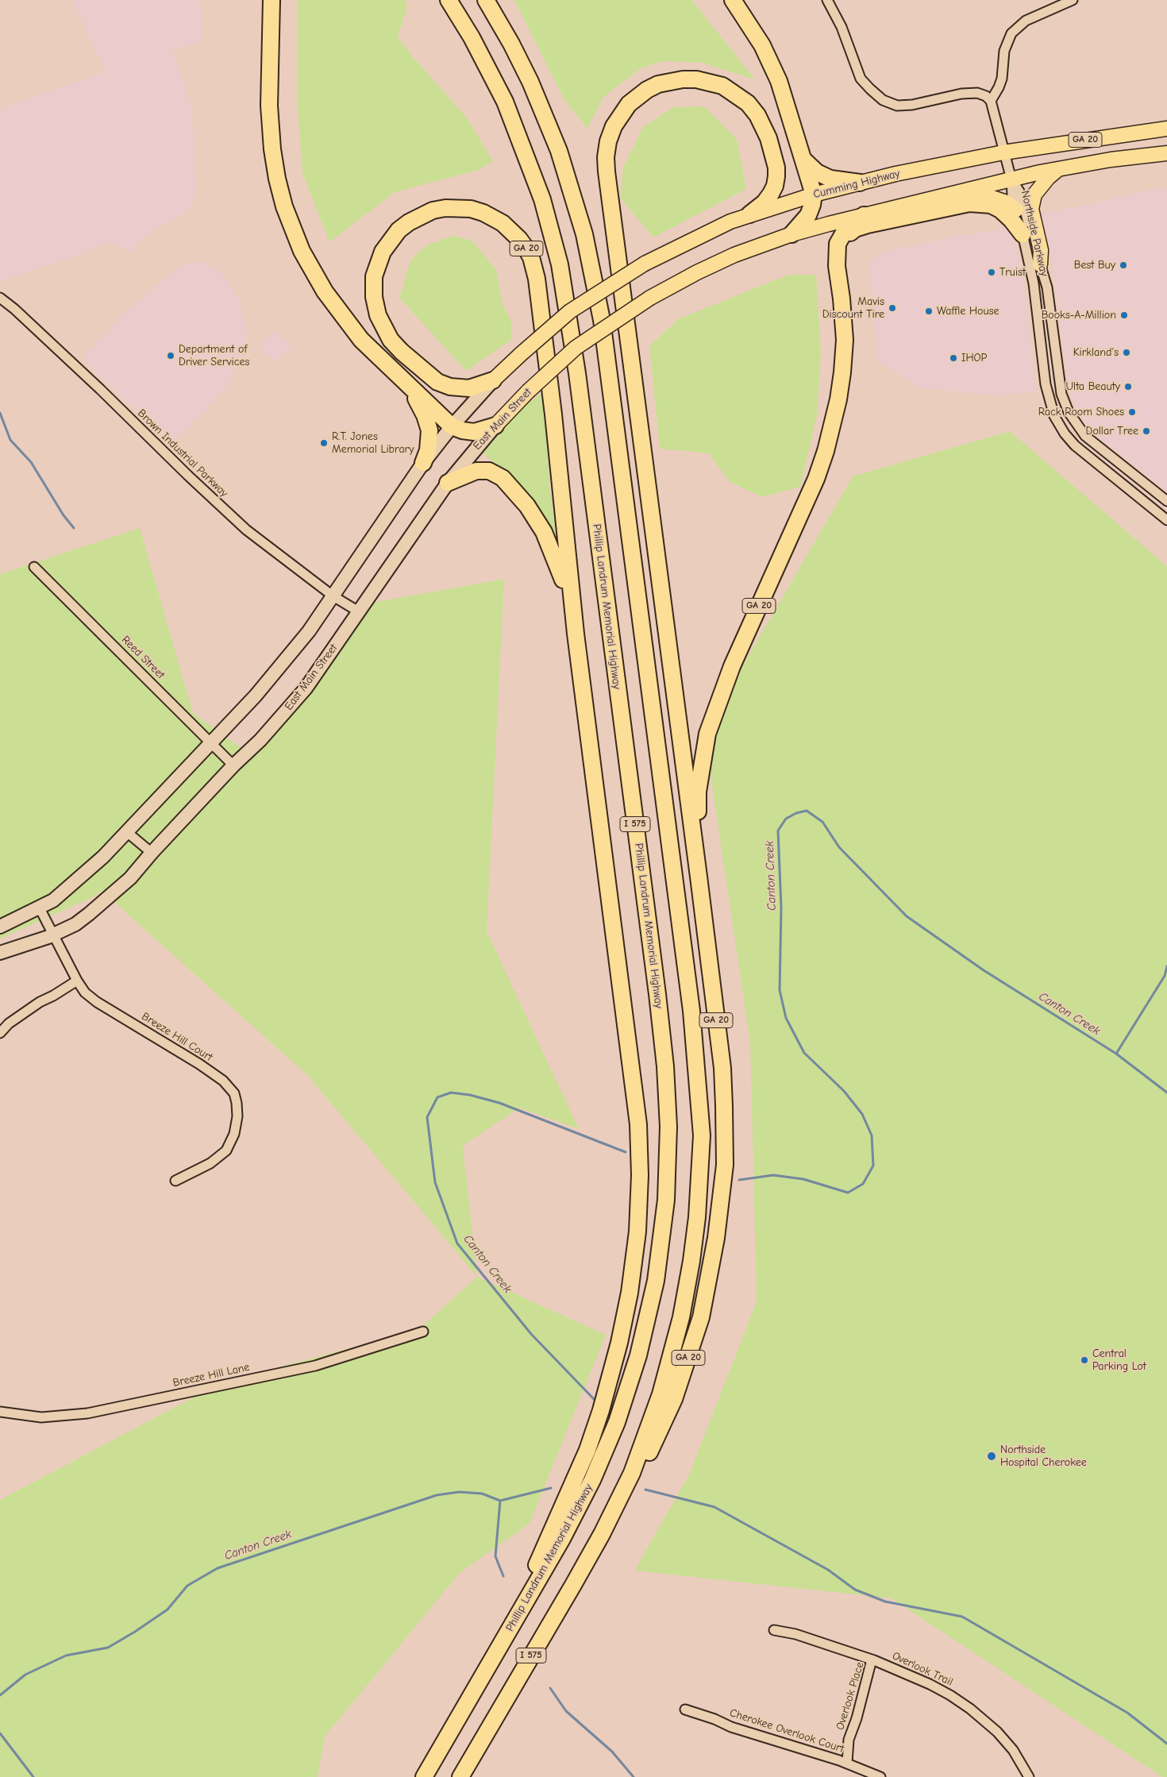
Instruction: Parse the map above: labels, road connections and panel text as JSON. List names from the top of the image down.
{
  "streets": {
    "highway": ["GA 20", "Phillip Landrum Memorial Highway", "I 575"],
    "main road": ["Cumming Highway", "East Main Street"],
    "street": [
      "Northside Parkway",
      "Brown Industrial Parkway",
      "Reed Street",
      "Breeze Hill Court",
      "Breeze Hill Lane",
      "Overlook Trail",
      "Overlook Place",
      "Cherokee Overlook Court"
    ]
  },
  "crossings": [
    ["GA 20", "Cumming Highway"],
    ["GA 20", "Northside Parkway"],
    ["GA 20", "Phillip Landrum Memorial Highway"],
    ["GA 20", "I 575"],
    ["East Main Street", "Brown Industrial Parkway"],
    ["East Main Street", "Reed Street"],
    ["East Main Street", "Breeze Hill Court"],
    ["Overlook Trail", "Overlook Place"],
    ["Overlook Place", "Cherokee Overlook Court"]
  ],
  "water": ["Canton Creek"],
  "places": [
    "Best Buy",
    "Truist",
    "Mavis Discount Tire",
    "Waffle House",
    "Books-A-Million",
    "Kirkland's",
    "Department of Driver Services",
    "IHOP",
    "Ulta Beauty",
    "Rack Room Shoes",
    "Dollar Tree",
    "R.T. Jones Memorial Library",
    "Central Parking Lot",
    "Northside Hospital Cherokee"
  ]
}
